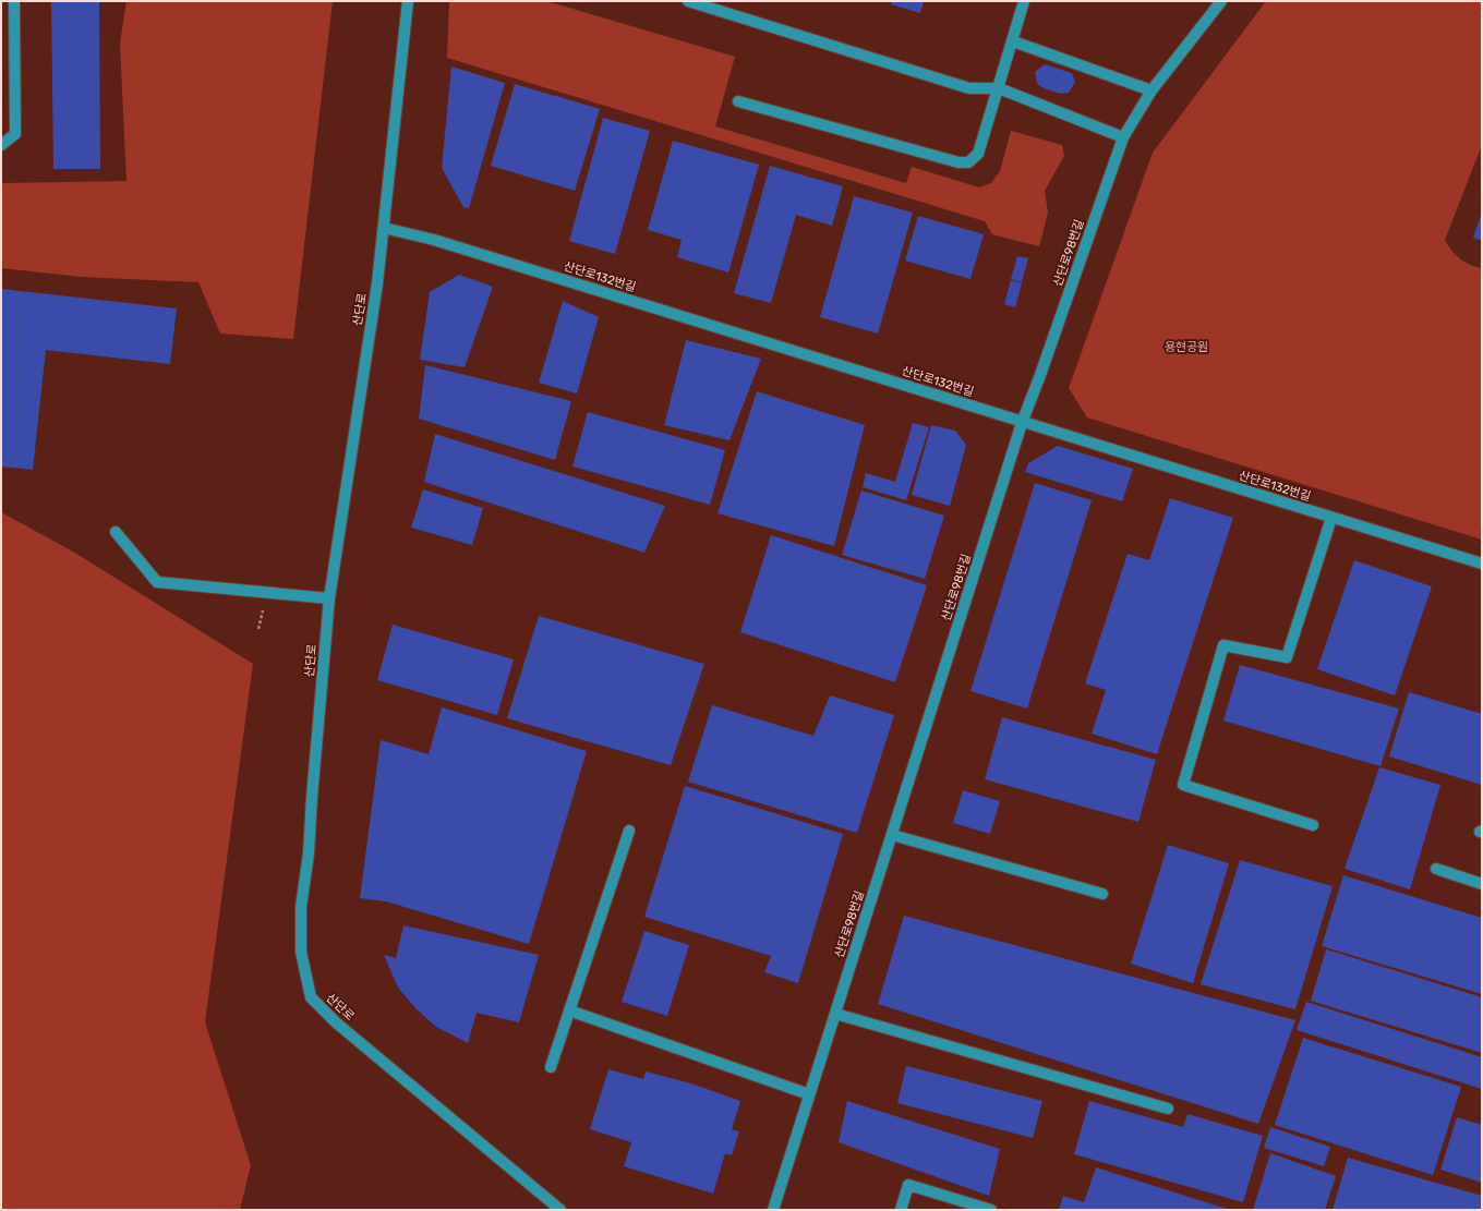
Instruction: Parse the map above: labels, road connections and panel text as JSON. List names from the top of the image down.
{
  "streets": {
    "lane": ["산단로98번길", "산단로132번길", "산단로"]
  },
  "crossings": [
    ["산단로98번길", "산단로132번길"],
    ["산단로132번길", "산단로"]
  ],
  "parks": ["용현공원"]
}
